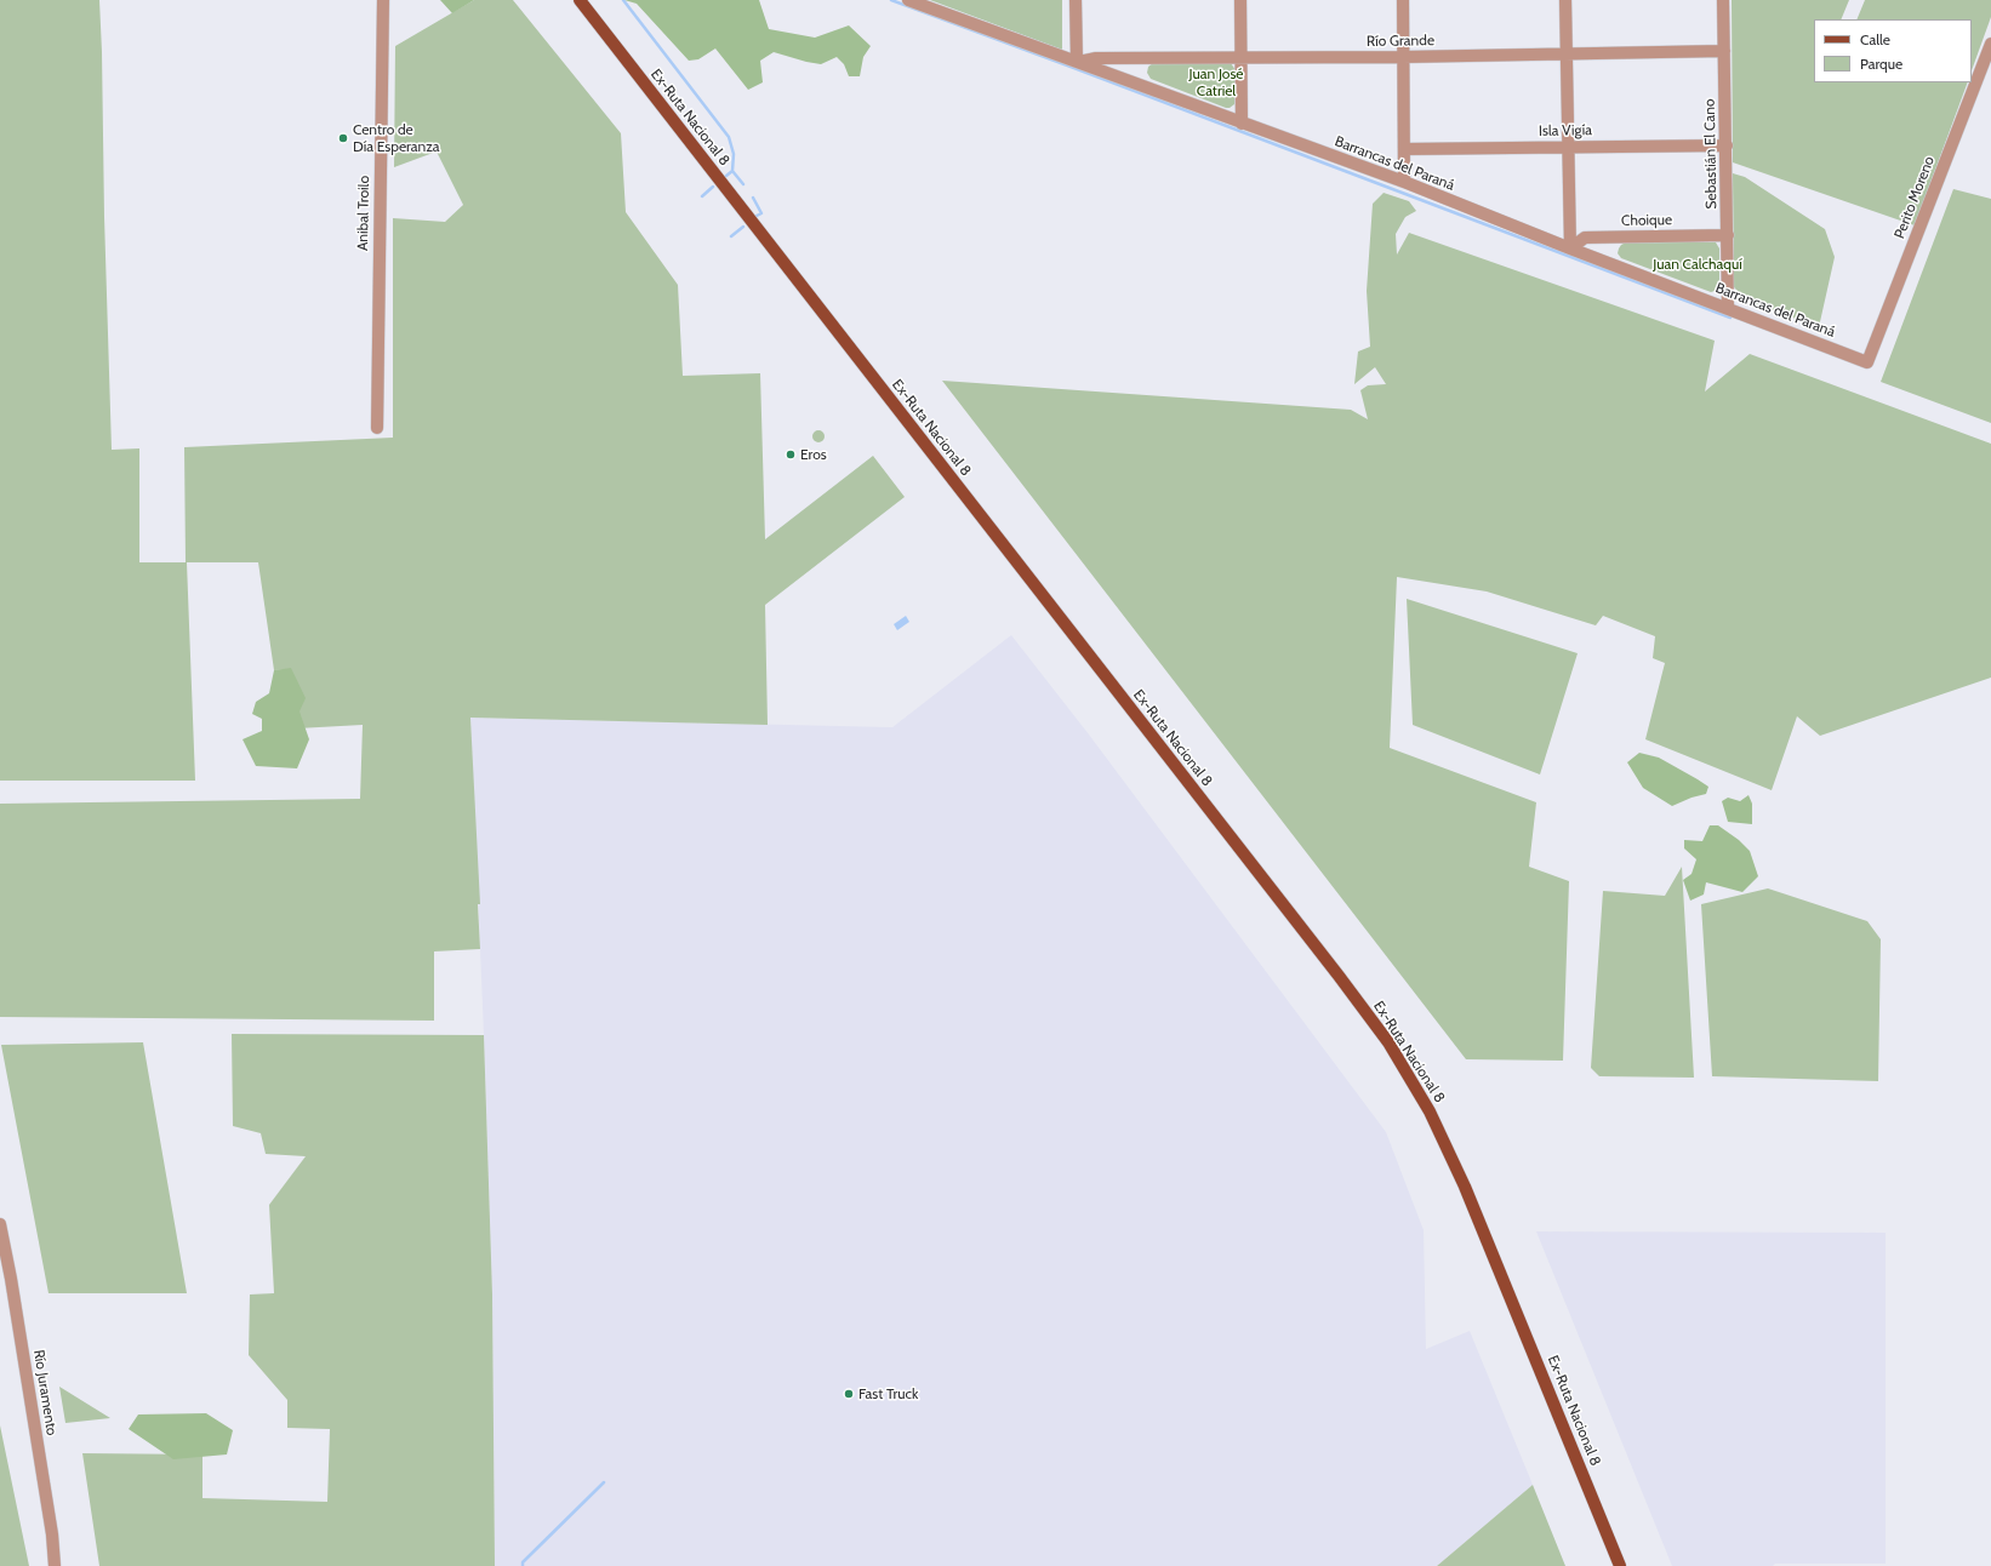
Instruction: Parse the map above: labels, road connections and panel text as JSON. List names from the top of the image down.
{
  "streets": {
    "main road": ["Ex-Ruta Nacional 8"],
    "street": [
      "Río Grande",
      "Isla Vigía",
      "Sebastián El Cano",
      "Barrancas del Paraná",
      "Perito Moreno",
      "Anibal Troilo",
      "Choique",
      "Río Juramento"
    ]
  },
  "crossings": [
    ["Río Grande", "Sebastián El Cano"],
    ["Río Grande", "Barrancas del Paraná"],
    ["Isla Vigía", "Sebastián El Cano"],
    ["Sebastián El Cano", "Barrancas del Paraná"],
    ["Sebastián El Cano", "Choique"],
    ["Barrancas del Paraná", "Perito Moreno"],
    ["Barrancas del Paraná", "Choique"]
  ],
  "parks": ["Juan José Catriel", "Juan Calchaquí"],
  "places": ["Centro de Día Esperanza", "Eros", "Fast Truck"],
  "legend": ["Calle", "Parque"]
}
